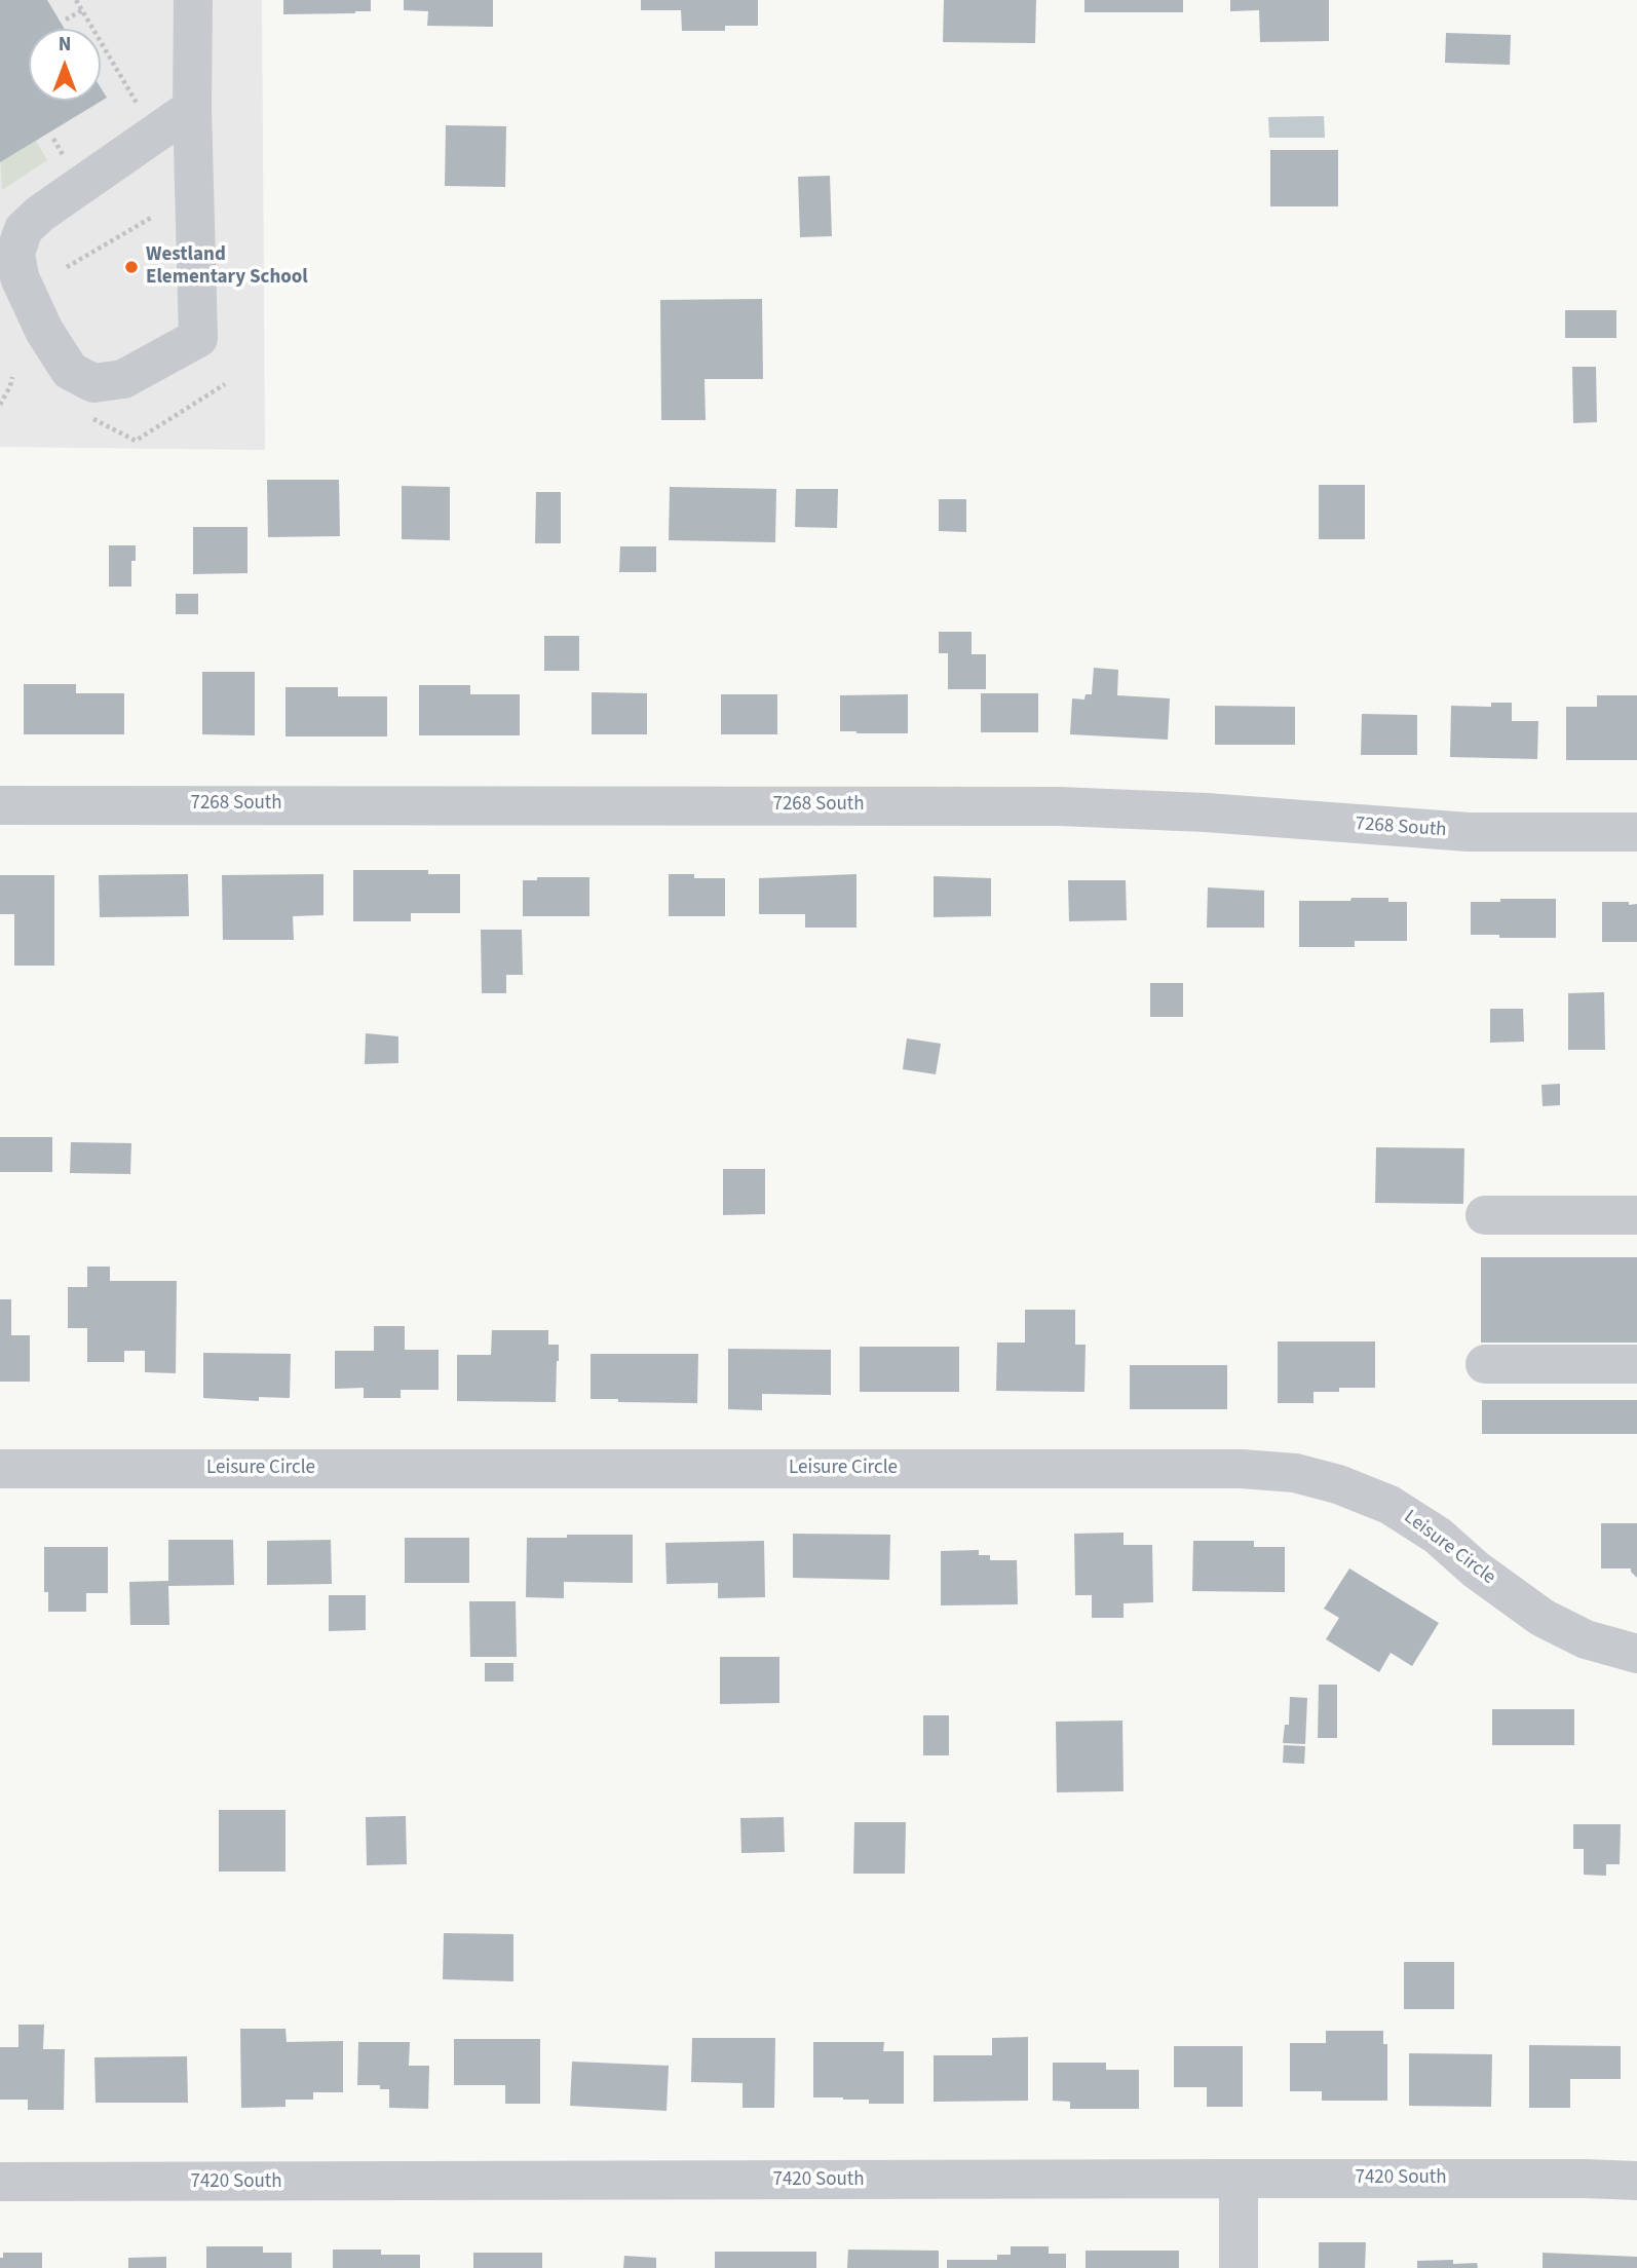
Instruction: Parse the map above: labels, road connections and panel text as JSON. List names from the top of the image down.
{
  "streets": {
    "street": ["7268 South", "Leisure Circle", "7420 South"]
  },
  "places": ["Westland Elementary School"],
  "north": "top"
}
